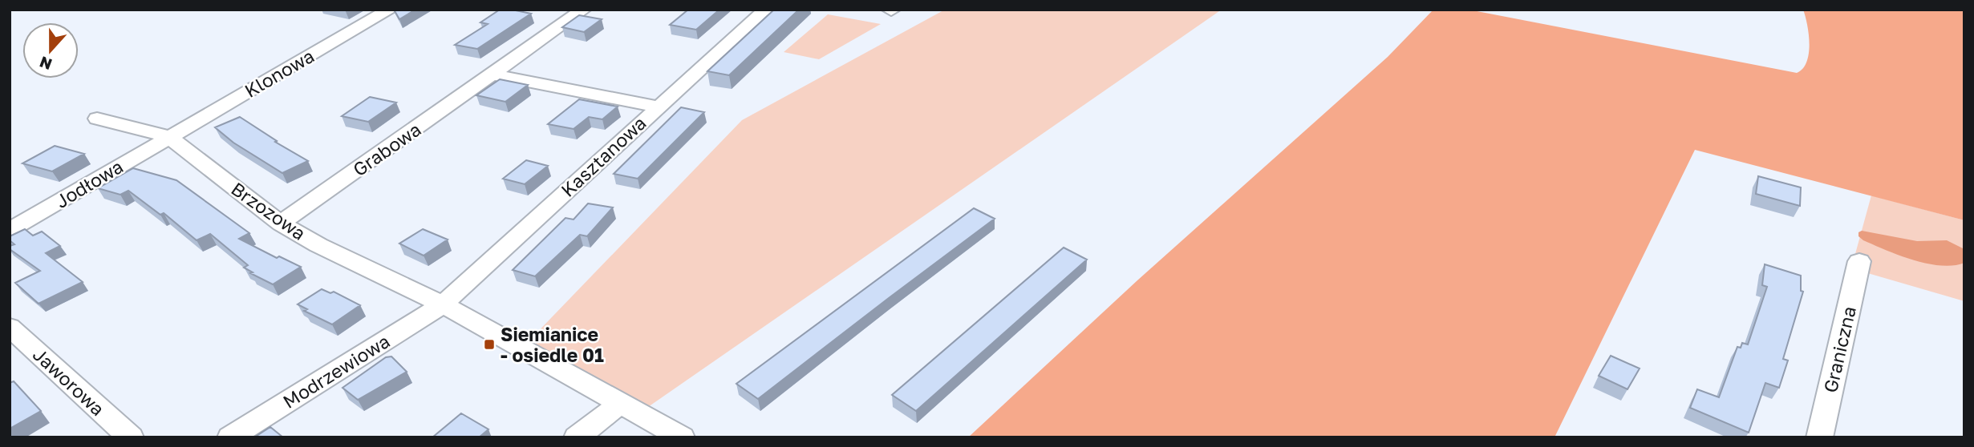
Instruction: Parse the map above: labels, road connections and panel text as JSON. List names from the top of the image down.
{
  "streets": {
    "street": [
      "Klonowa",
      "Grabowa",
      "Kasztanowa",
      "Jodłowa",
      "Brzozowa",
      "Graniczna",
      "Modrzewiowa",
      "Jaworowa"
    ]
  },
  "crossings": [
    ["Klonowa", "Jodłowa"],
    ["Klonowa", "Brzozowa"],
    ["Grabowa", "Brzozowa"],
    ["Kasztanowa", "Brzozowa"],
    ["Kasztanowa", "Modrzewiowa"],
    ["Jodłowa", "Brzozowa"],
    ["Brzozowa", "Modrzewiowa"]
  ],
  "places": {
    "transit": ["Siemianice - osiedle 01"]
  },
  "north": "bottom"
}
